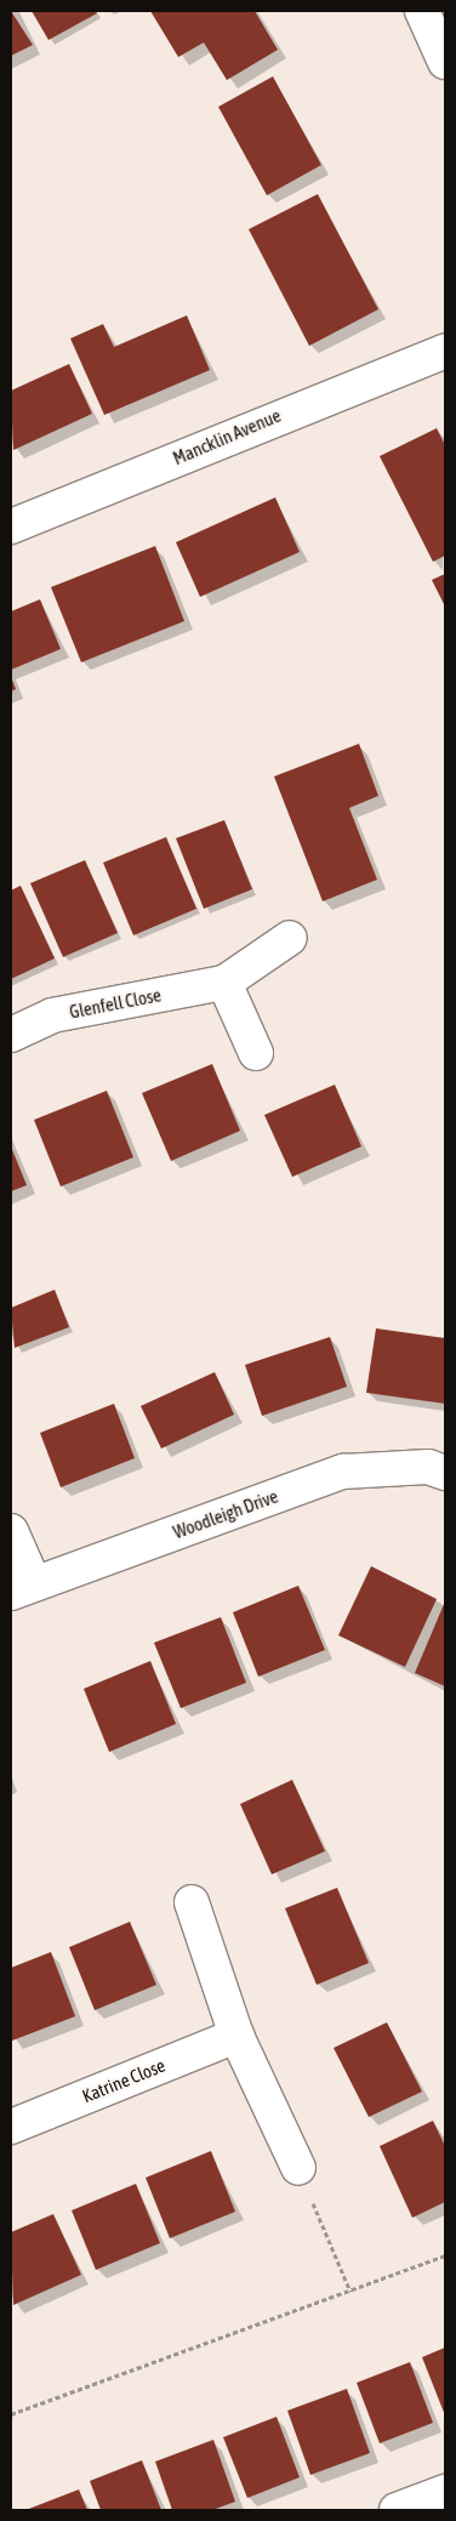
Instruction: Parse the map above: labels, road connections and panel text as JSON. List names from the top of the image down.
{
  "streets": {
    "street": [
      "Mancklin Avenue",
      "Glenfell Close",
      "Woodleigh Drive",
      "Katrine Close"
    ]
  }
}
